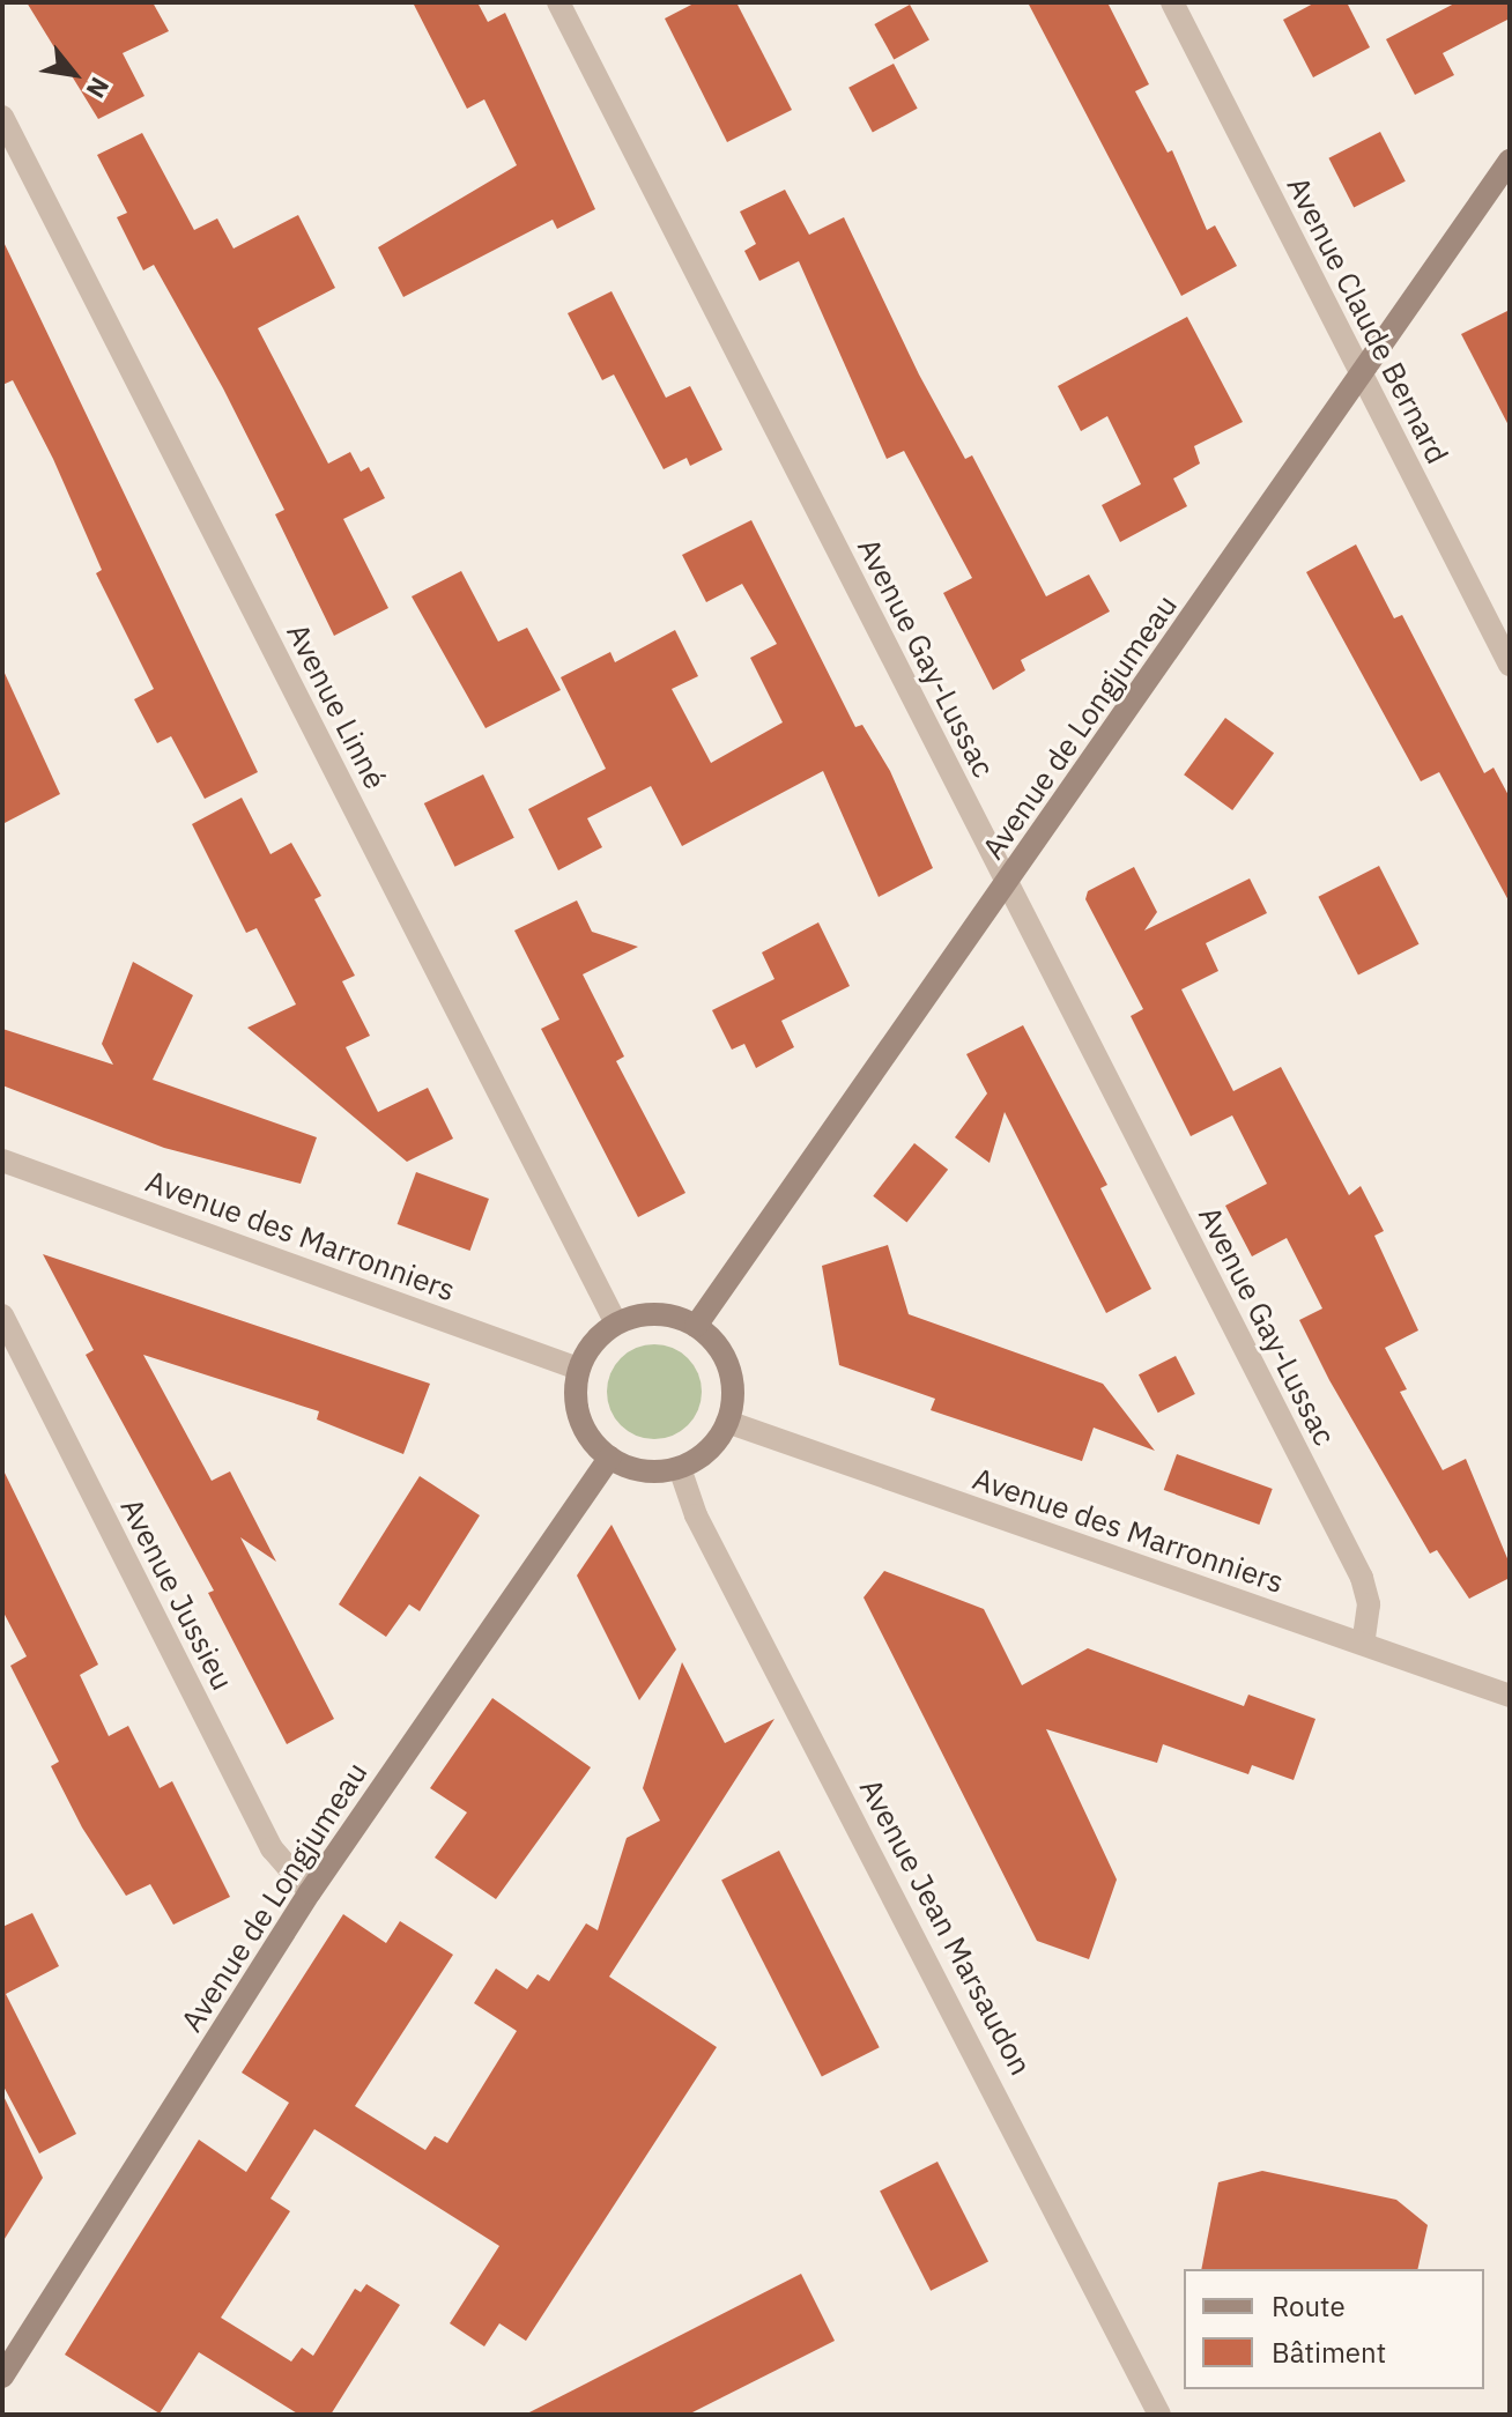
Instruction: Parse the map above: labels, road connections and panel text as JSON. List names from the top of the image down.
{
  "streets": {
    "street": [
      "Avenue Claude Bernard",
      "Avenue Gay-Lussac",
      "Avenue Linné",
      "Avenue de Longjumeau",
      "Avenue des Marronniers",
      "Avenue Jussieu",
      "Avenue Jean Marsaudon"
    ]
  },
  "crossings": [
    ["Avenue Claude Bernard", "Avenue de Longjumeau"],
    ["Avenue Gay-Lussac", "Avenue de Longjumeau"],
    ["Avenue Gay-Lussac", "Avenue des Marronniers"],
    ["Avenue Linné", "Avenue de Longjumeau"],
    ["Avenue Linné", "Avenue des Marronniers"],
    ["Avenue Linné", "Avenue Jean Marsaudon"],
    ["Avenue de Longjumeau", "Avenue des Marronniers"],
    ["Avenue de Longjumeau", "Avenue Jussieu"],
    ["Avenue de Longjumeau", "Avenue Jean Marsaudon"],
    ["Avenue des Marronniers", "Avenue Jean Marsaudon"]
  ],
  "legend": ["Route", "Bâtiment"],
  "north": "bottom right"
}
